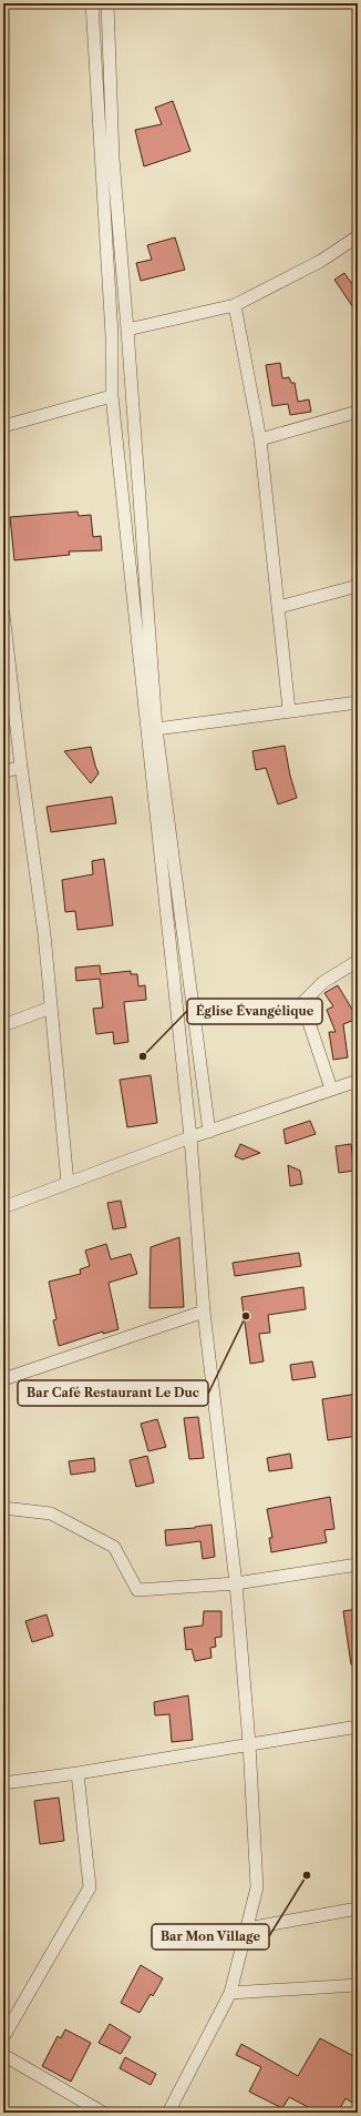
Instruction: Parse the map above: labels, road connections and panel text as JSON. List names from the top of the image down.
{
  "places": ["Église Évangélique", "Bar Café Restaurant Le Duc", "Bar Mon Village"]
}
